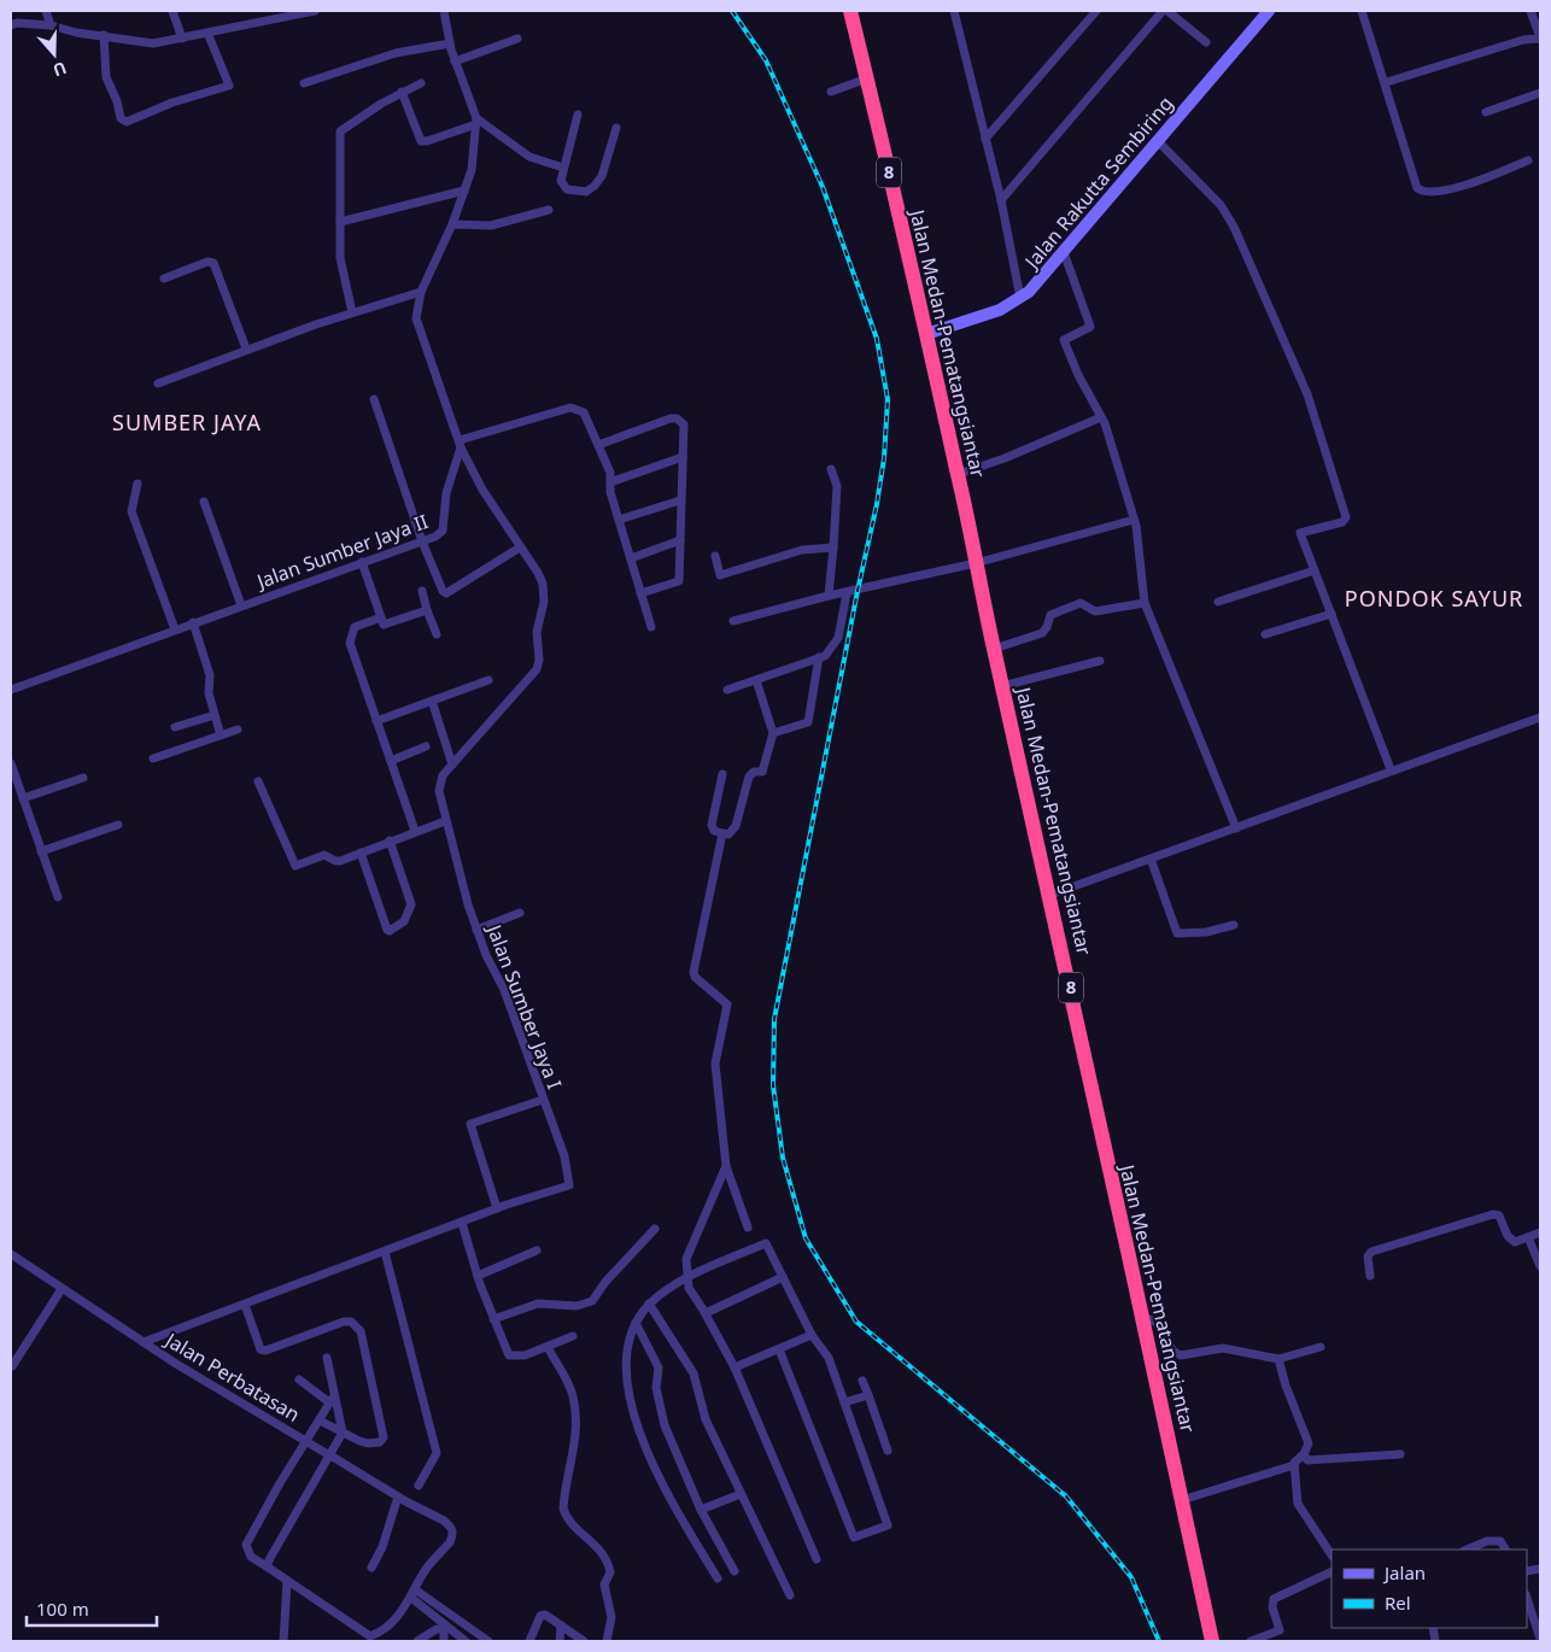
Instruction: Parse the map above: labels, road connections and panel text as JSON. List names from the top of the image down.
{
  "streets": {
    "highway": ["8", "Jalan Medan-Pematangsiantar"],
    "main road": ["Jalan Rakutta Sembiring"],
    "street": ["Jalan Sumber Jaya II", "Jalan Sumber Jaya I", "Jalan Perbatasan"]
  },
  "crossings": [
    ["Jalan Rakutta Sembiring", "Jalan Medan-Pematangsiantar"],
    ["Jalan Sumber Jaya II", "Jalan Sumber Jaya I"],
    ["Jalan Sumber Jaya I", "Jalan Perbatasan"]
  ],
  "districts": ["SUMBER JAYA", "PONDOK SAYUR"],
  "legend": ["Jalan", "Rel"],
  "scale_bar": "100 m",
  "north": "bottom"
}
